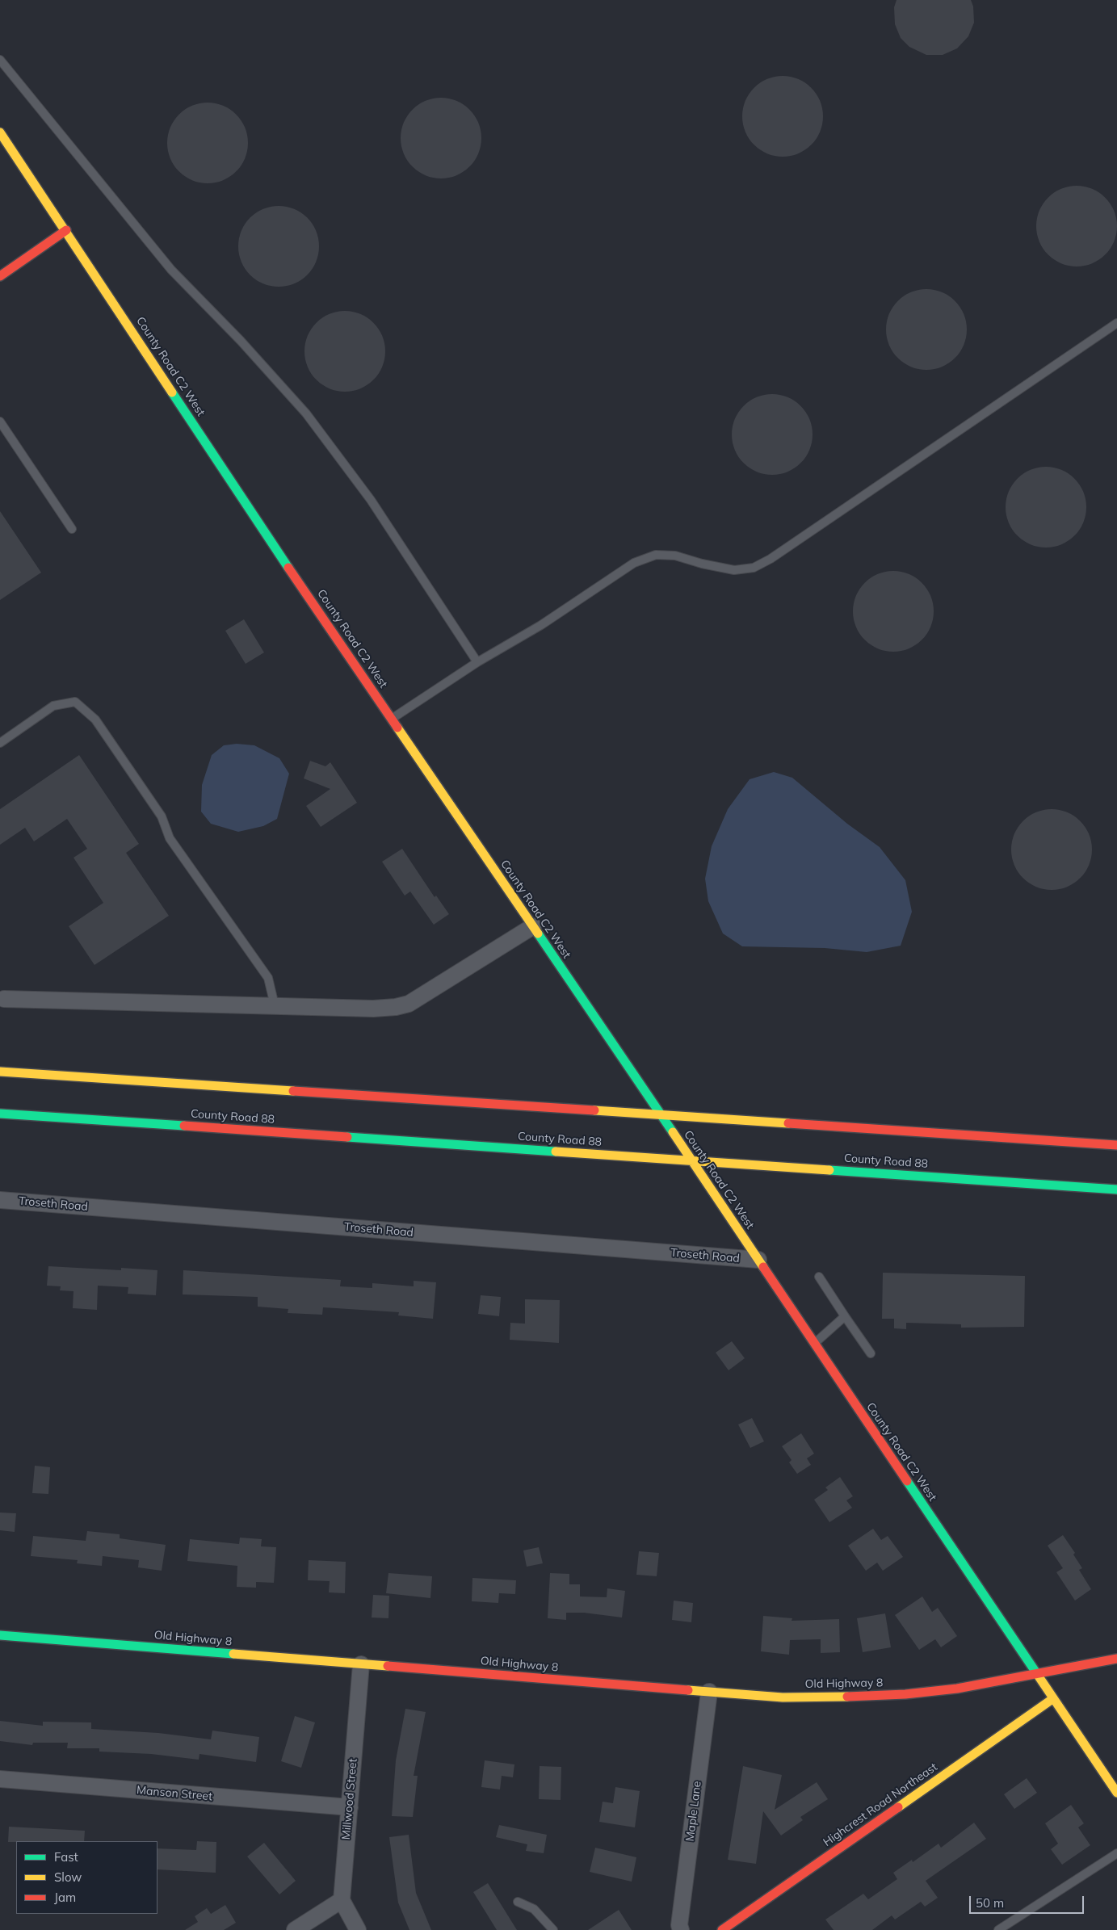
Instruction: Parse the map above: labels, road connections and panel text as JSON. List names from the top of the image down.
{
  "streets": {
    "street": [
      "County Road C2 West",
      "County Road 88",
      "Troseth Road",
      "Old Highway 8",
      "Manson Street",
      "Millwood Street",
      "Highcrest Road Northeast",
      "Maple Lane"
    ]
  },
  "crossings": [
    ["County Road C2 West", "County Road 88"],
    ["County Road C2 West", "Troseth Road"],
    ["County Road C2 West", "Old Highway 8"],
    ["County Road C2 West", "Highcrest Road Northeast"],
    ["Old Highway 8", "Millwood Street"],
    ["Old Highway 8", "Maple Lane"],
    ["Manson Street", "Millwood Street"]
  ],
  "legend": ["Fast", "Slow", "Jam"],
  "scale_bar": "50 m"
}
